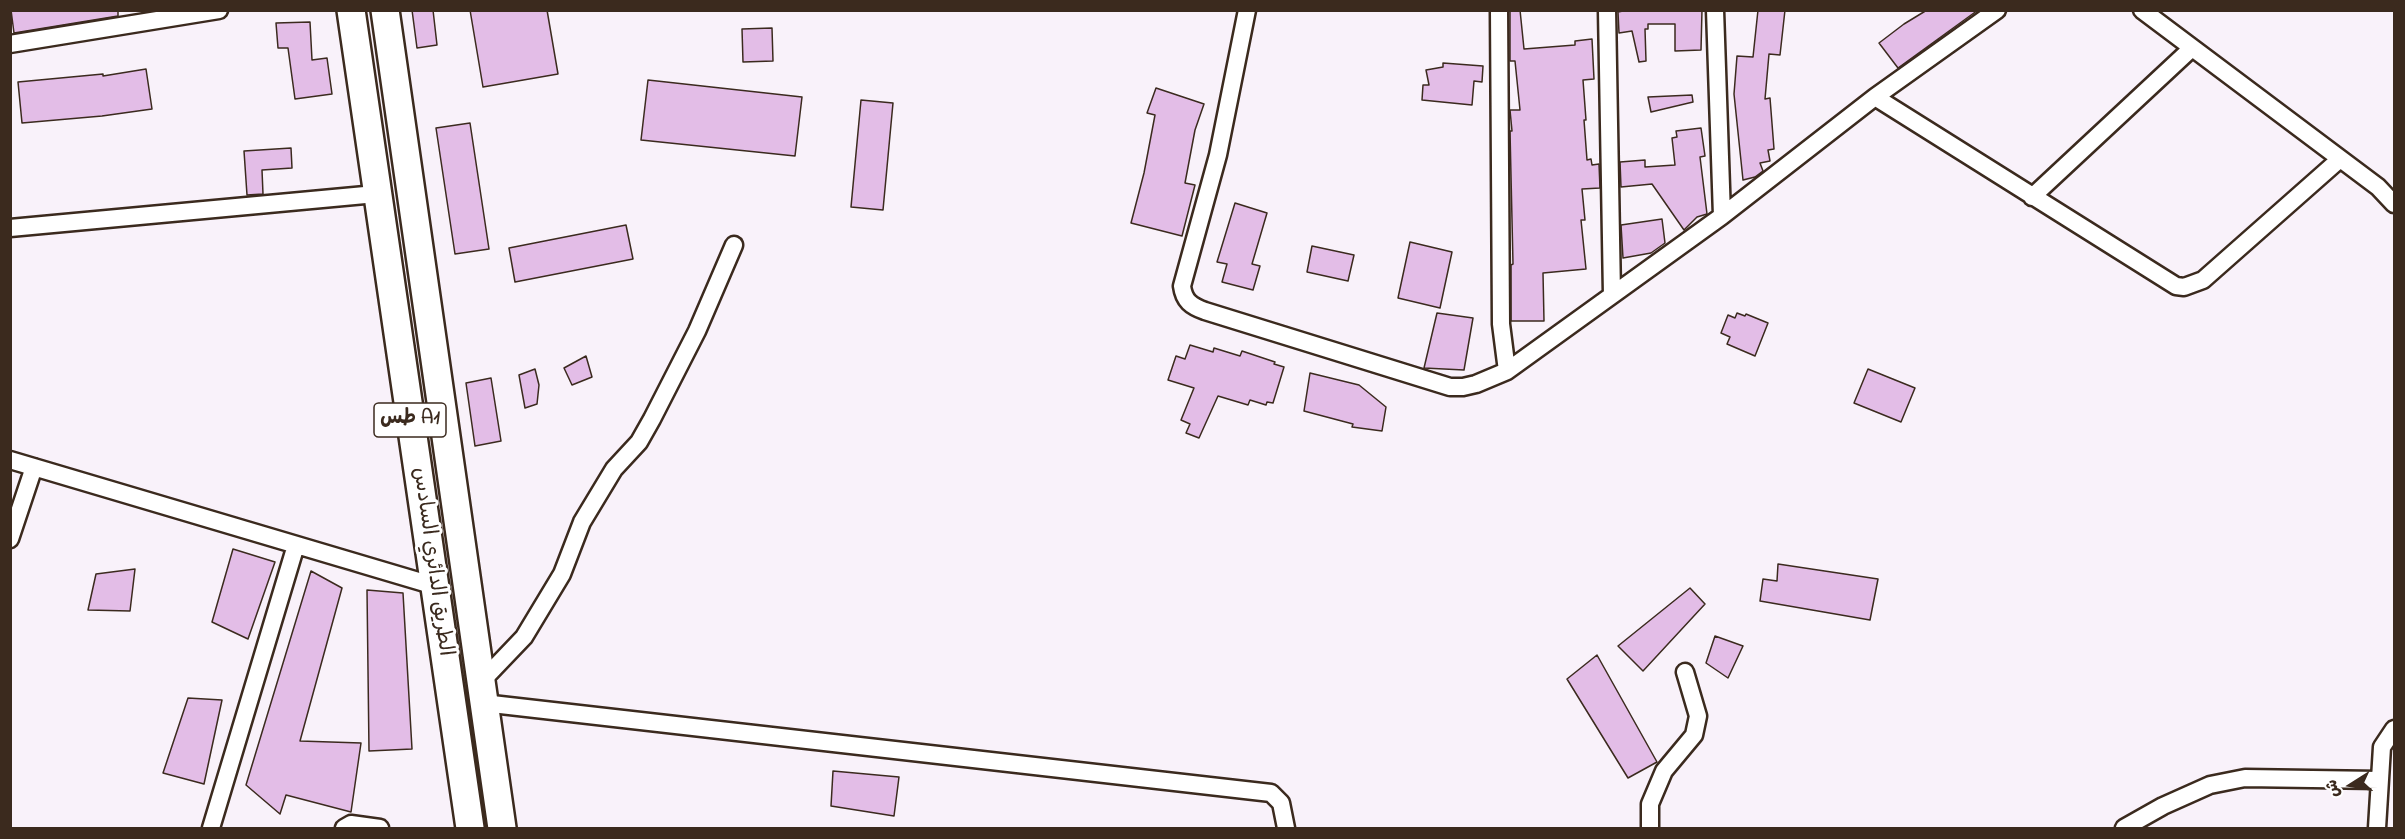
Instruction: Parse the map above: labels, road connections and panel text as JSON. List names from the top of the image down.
{
  "streets": {
    "highway": ["طس A1", "الطريق الدائري السادس"]
  },
  "north": "left"
}
